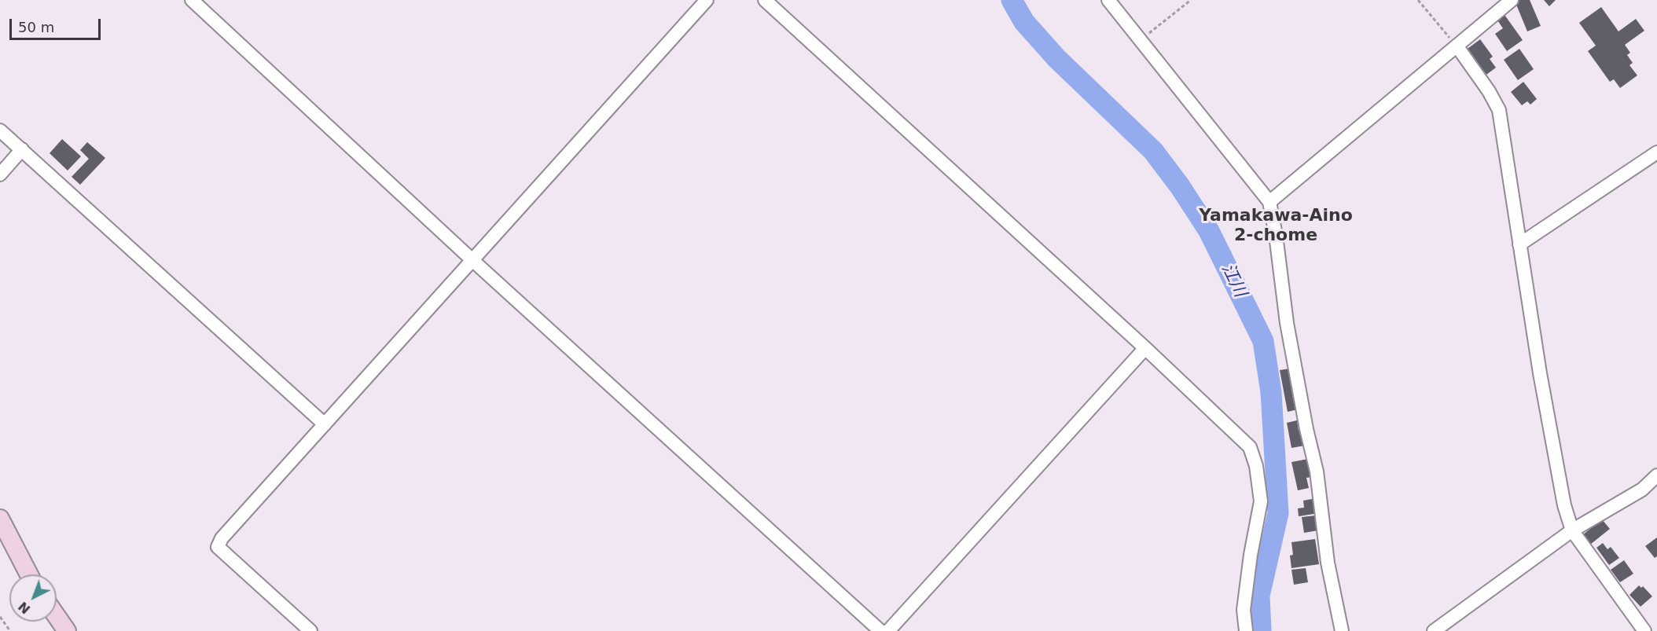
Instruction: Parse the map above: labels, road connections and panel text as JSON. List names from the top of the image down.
{
  "districts": ["Yamakawa-Aino 2-chome"],
  "water": ["江川"],
  "scale_bar": "50 m",
  "north": "bottom left"
}
